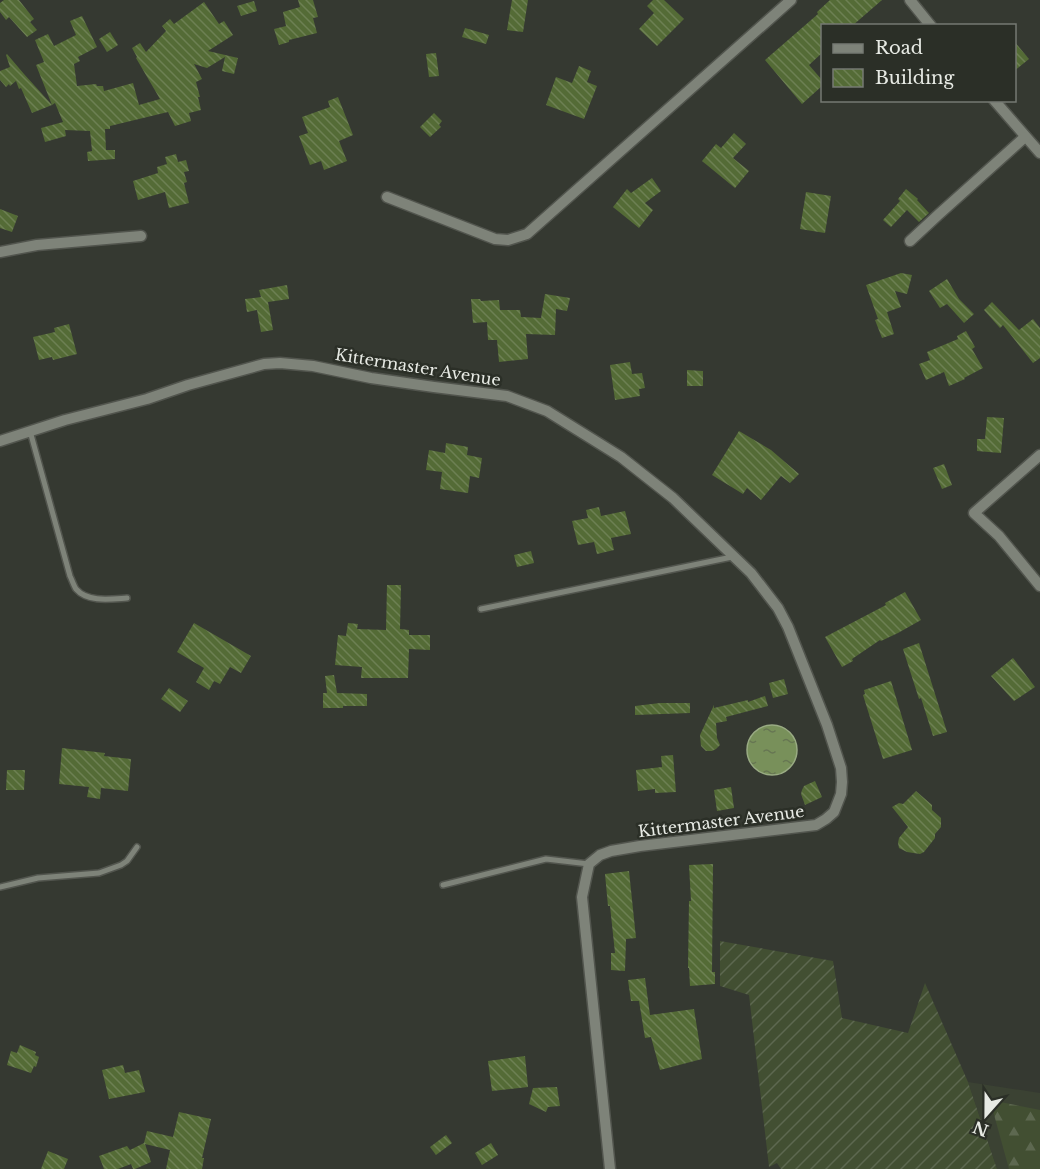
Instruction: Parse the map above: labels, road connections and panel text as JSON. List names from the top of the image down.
{
  "streets": {
    "street": ["Kittermaster Avenue"]
  },
  "legend": ["Road", "Building"],
  "north": "bottom"
}
